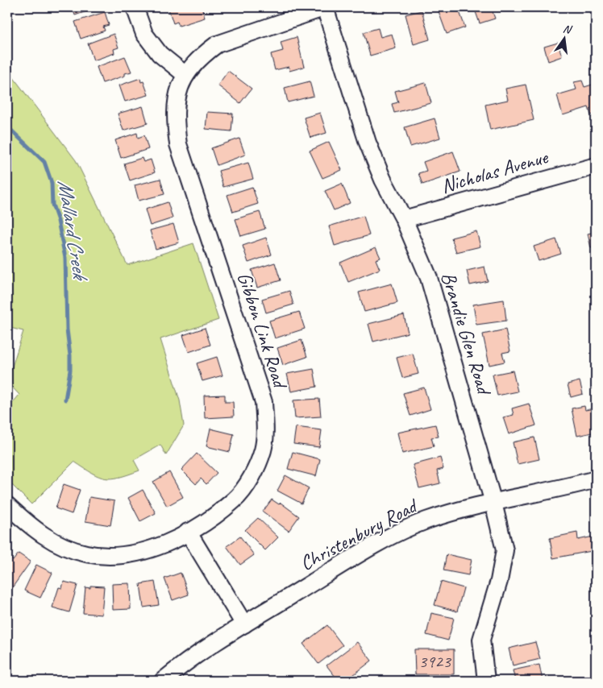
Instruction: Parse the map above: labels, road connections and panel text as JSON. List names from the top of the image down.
{
  "streets": {
    "street": [
      "Nicholas Avenue",
      "Gibbon Link Road",
      "Brandie Glen Road",
      "Christenbury Road"
    ]
  },
  "crossings": [
    ["Nicholas Avenue", "Brandie Glen Road"],
    ["Gibbon Link Road", "Brandie Glen Road"],
    ["Brandie Glen Road", "Christenbury Road"]
  ],
  "water": ["Mallard Creek"],
  "house_numbers": ["3923"],
  "north": "top"
}
